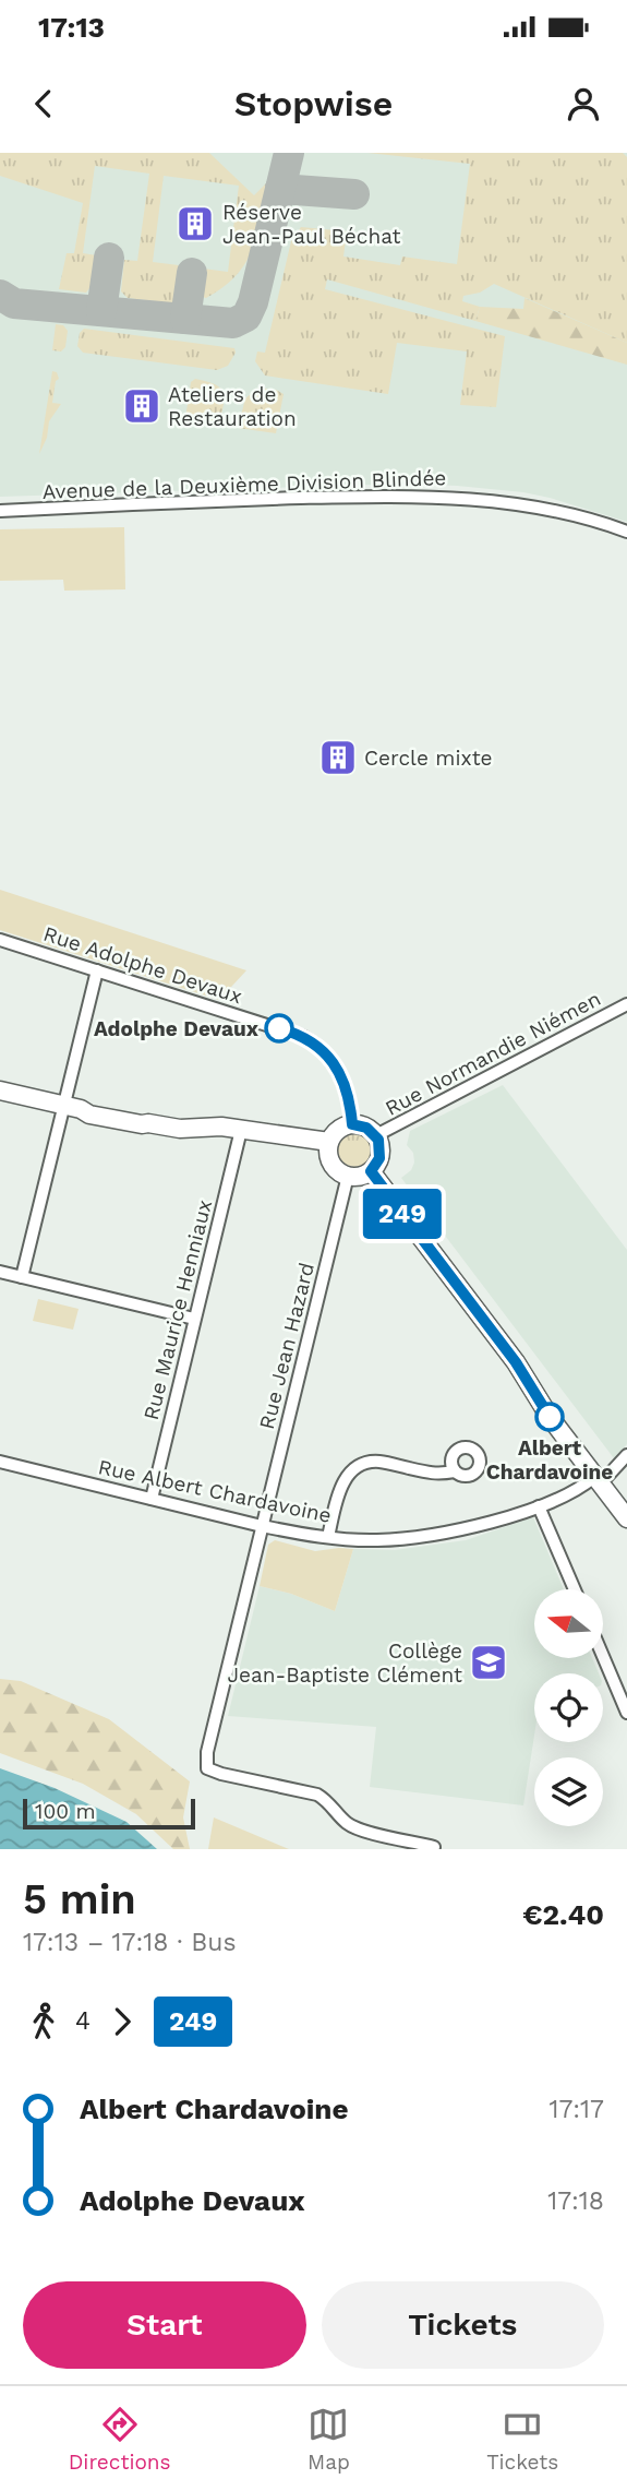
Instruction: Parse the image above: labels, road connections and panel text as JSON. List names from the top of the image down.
{
  "streets": {
    "street": [
      "Avenue de la Deuxième Division Blindée",
      "Rue Adolphe Devaux",
      "Rue Normandie Niémen",
      "Rue Maurice Henniaux",
      "Rue Jean Hazard",
      "Rue Albert Chardavoine"
    ]
  },
  "crossings": [
    ["Rue Adolphe Devaux", "Rue Normandie Niémen"],
    ["Rue Adolphe Devaux", "Rue Jean Hazard"],
    ["Rue Normandie Niémen", "Rue Jean Hazard"],
    ["Rue Maurice Henniaux", "Rue Albert Chardavoine"],
    ["Rue Jean Hazard", "Rue Albert Chardavoine"]
  ],
  "places": {
    "building": ["Réserve Jean-Paul Béchat", "Ateliers de Restauration", "Cercle mixte"],
    "other": ["Adolphe Devaux", "Albert Chardavoine"],
    "school or university": ["Collège Jean-Baptiste Clément"]
  },
  "lines": ["bus line 249"],
  "scale_bar": "100 m",
  "north": "left",
  "page": {
    "status": "17:13",
    "header": "Stopwise",
    "on_map": "249",
    "scale": "100 m",
    "heading": ["5 min", "17:13 – 17:18 · Bus", "€2.40"],
    "legs": ["4", "249"],
    "list": [
      {
        "name": "Albert Chardavoine",
        "value": "17:17"
      },
      {
        "name": "Adolphe Devaux",
        "value": "17:18"
      }
    ],
    "buttons": ["Start", "Tickets"],
    "tabs": ["Directions", "Map", "Tickets"]
  }
}
